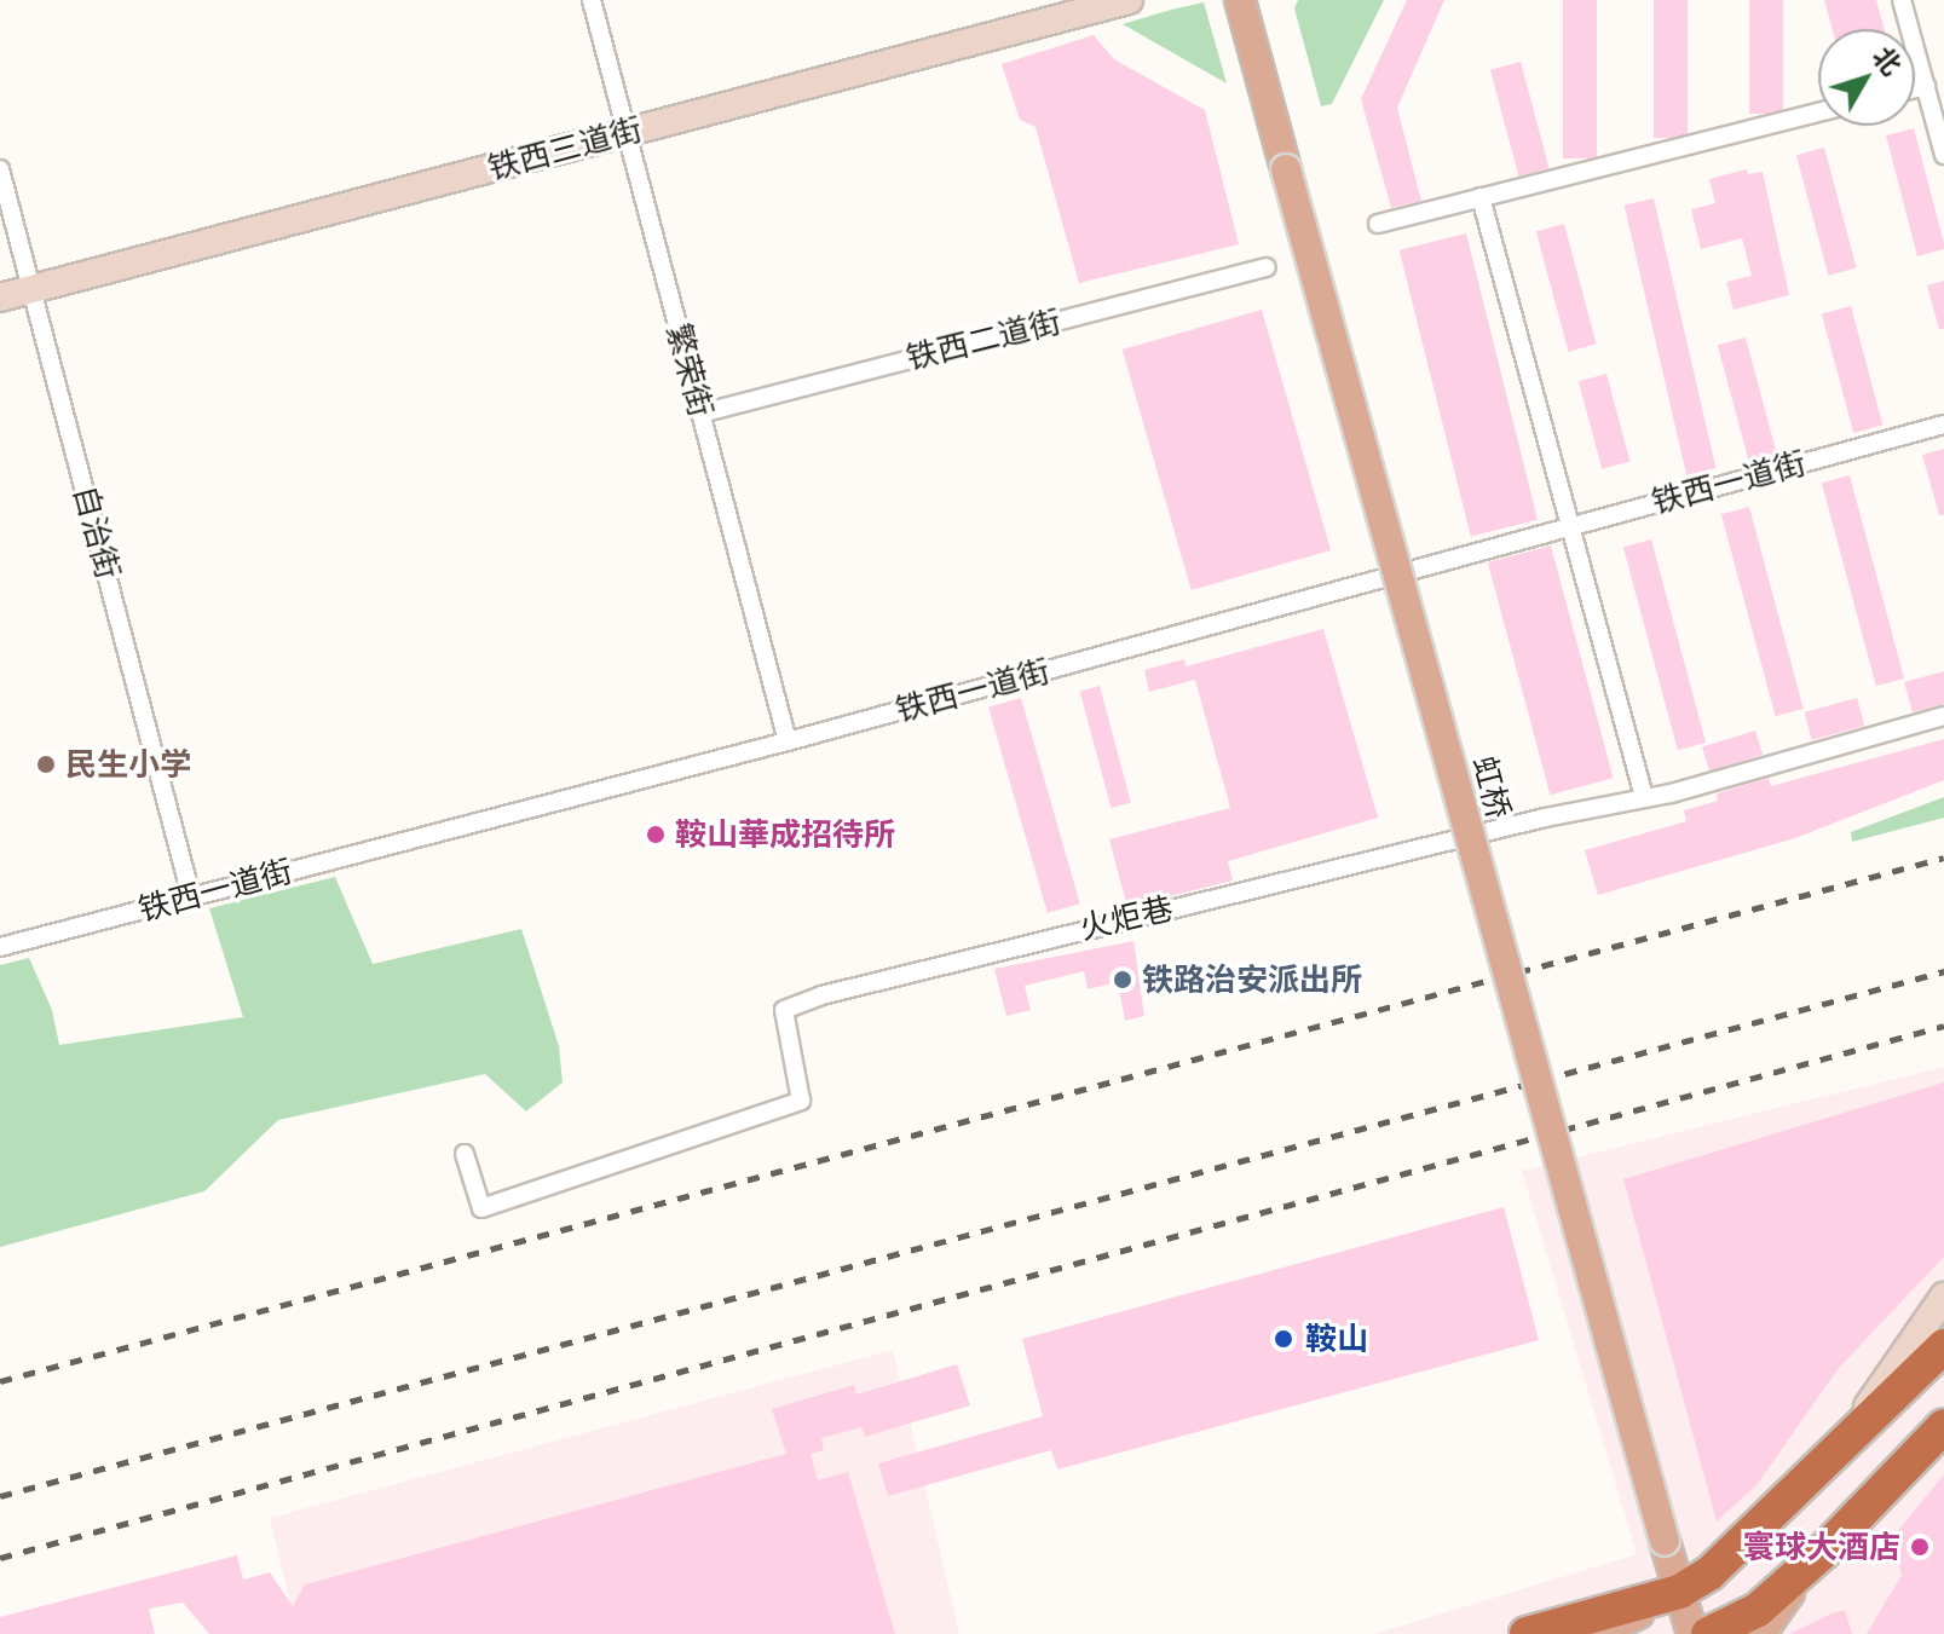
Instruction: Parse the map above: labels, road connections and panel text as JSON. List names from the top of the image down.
{
  "streets": {
    "main road": ["铁西三道街", "虹桥"],
    "street": [
      "铁西二道街",
      "繁荣街",
      "铁西一道街",
      "自治街",
      "火炬巷"
    ]
  },
  "crossings": [
    ["铁西三道街", "繁荣街"],
    ["铁西三道街", "自治街"],
    ["铁西二道街", "繁荣街"],
    ["繁荣街", "铁西一道街"],
    ["铁西一道街", "自治街"]
  ],
  "places": [
    "民生小学",
    "鞍山華成招待所",
    "铁路治安派出所",
    "鞍山",
    "寰球大酒店"
  ],
  "north": "top right"
}
